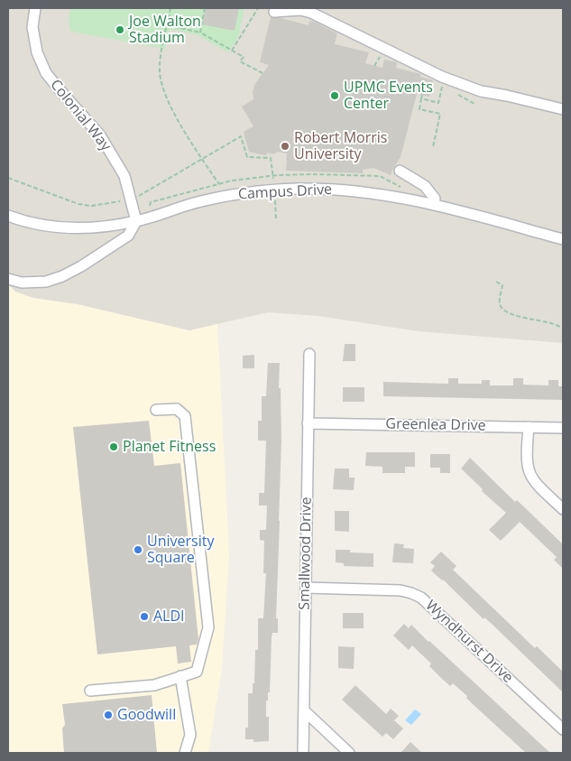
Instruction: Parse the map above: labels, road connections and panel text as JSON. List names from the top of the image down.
{
  "streets": {
    "street": [
      "Colonial Way",
      "Campus Drive",
      "Greenlea Drive",
      "Smallwood Drive",
      "Wyndhurst Drive"
    ]
  },
  "crossings": [
    ["Colonial Way", "Campus Drive"],
    ["Greenlea Drive", "Smallwood Drive"],
    ["Smallwood Drive", "Wyndhurst Drive"]
  ],
  "places": [
    "Joe Walton Stadium",
    "UPMC Events Center",
    "Robert Morris University",
    "Planet Fitness",
    "University Square",
    "ALDI",
    "Goodwill"
  ]
}
